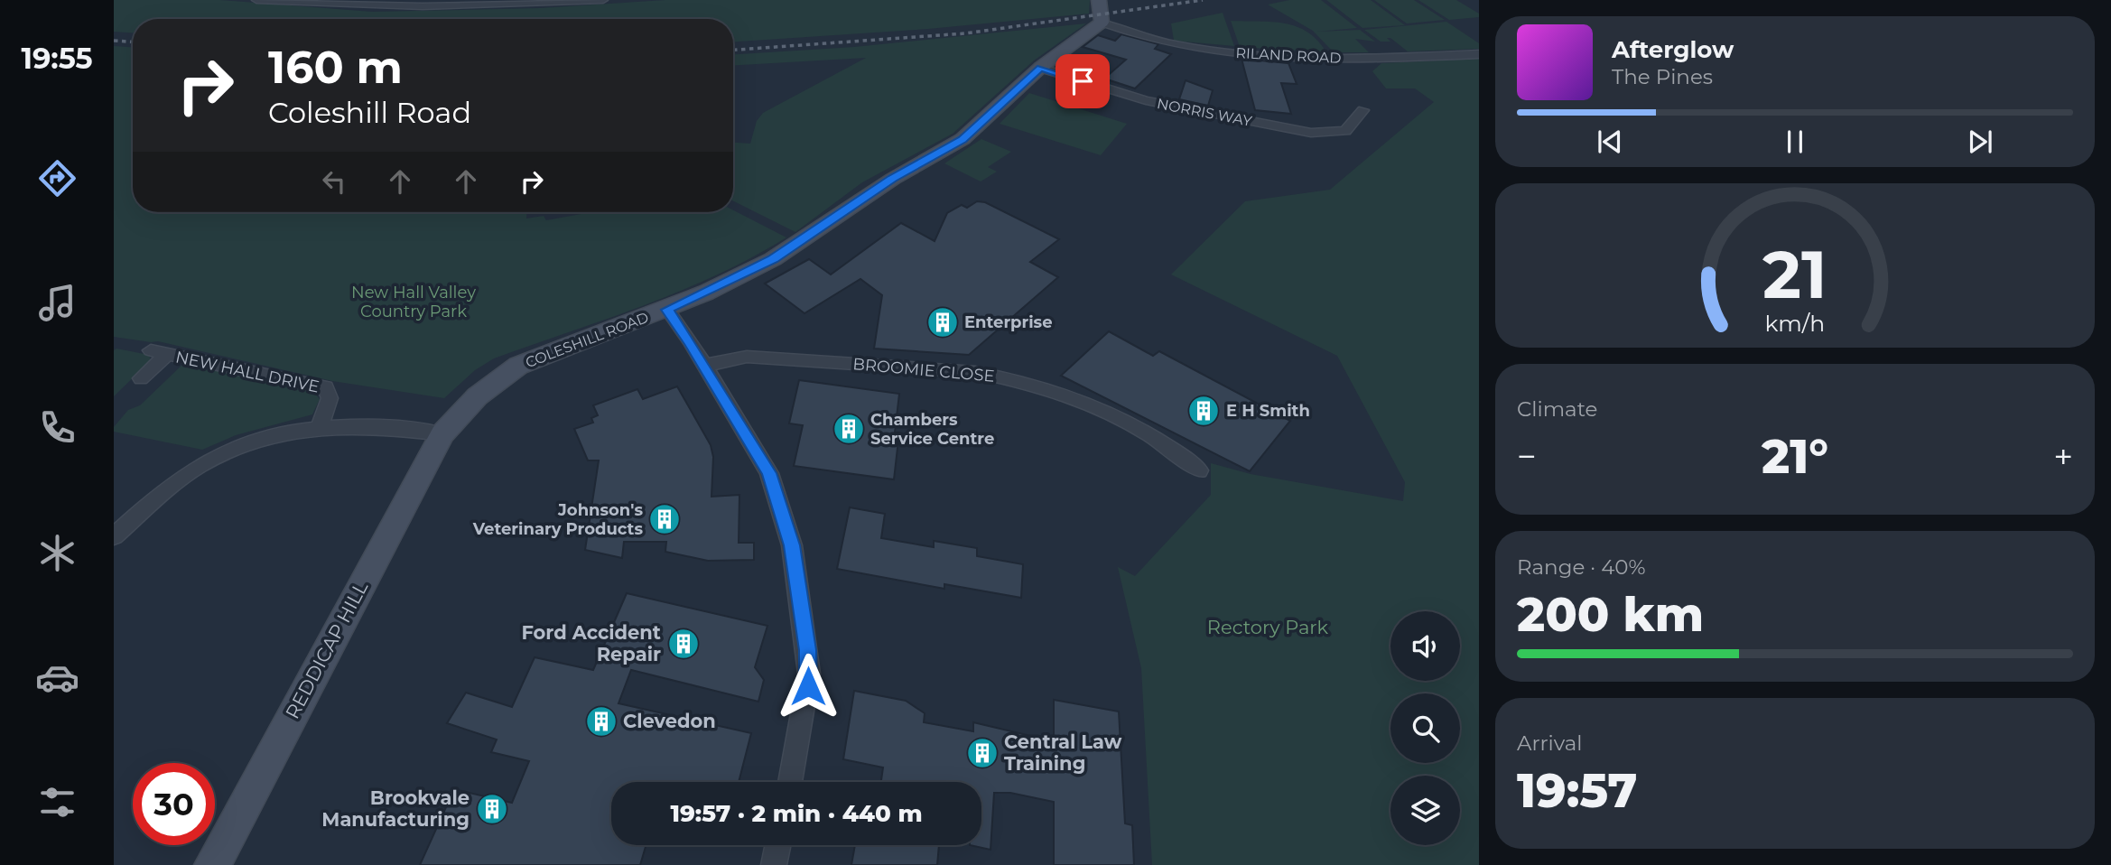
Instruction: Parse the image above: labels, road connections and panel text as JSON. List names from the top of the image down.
{
  "streets": {
    "street": [
      "RILAND ROAD",
      "NORRIS WAY",
      "COLESHILL ROAD",
      "BROOMIE CLOSE",
      "NEW HALL DRIVE",
      "REDDICAP HILL"
    ]
  },
  "crossings": [
    ["RILAND ROAD", "COLESHILL ROAD"],
    ["NORRIS WAY", "COLESHILL ROAD"],
    ["COLESHILL ROAD", "REDDICAP HILL"]
  ],
  "parks": ["New Hall Valley Country Park", "Rectory Park"],
  "places": {
    "building": [
      "Enterprise",
      "E H Smith",
      "Chambers Service Centre",
      "Johnson's Veterinary Products",
      "Ford Accident Repair",
      "Clevedon",
      "Central Law Training",
      "Brookvale Manufacturing"
    ]
  },
  "page": {
    "tabs": "19:55",
    "turn": ["160 m", "Coleshill Road"],
    "song": ["Afterglow", "The Pines"],
    "tile": [
      "Climate",
      ["Range · 40%", "200 km"],
      ["Arrival", "19:57"]
    ],
    "heat": ["−", "21°", "+"],
    "limit": "30",
    "trip": "19:57 · 2 min · 440 m",
    "gauge": ["21", "km/h"]
  }
}
